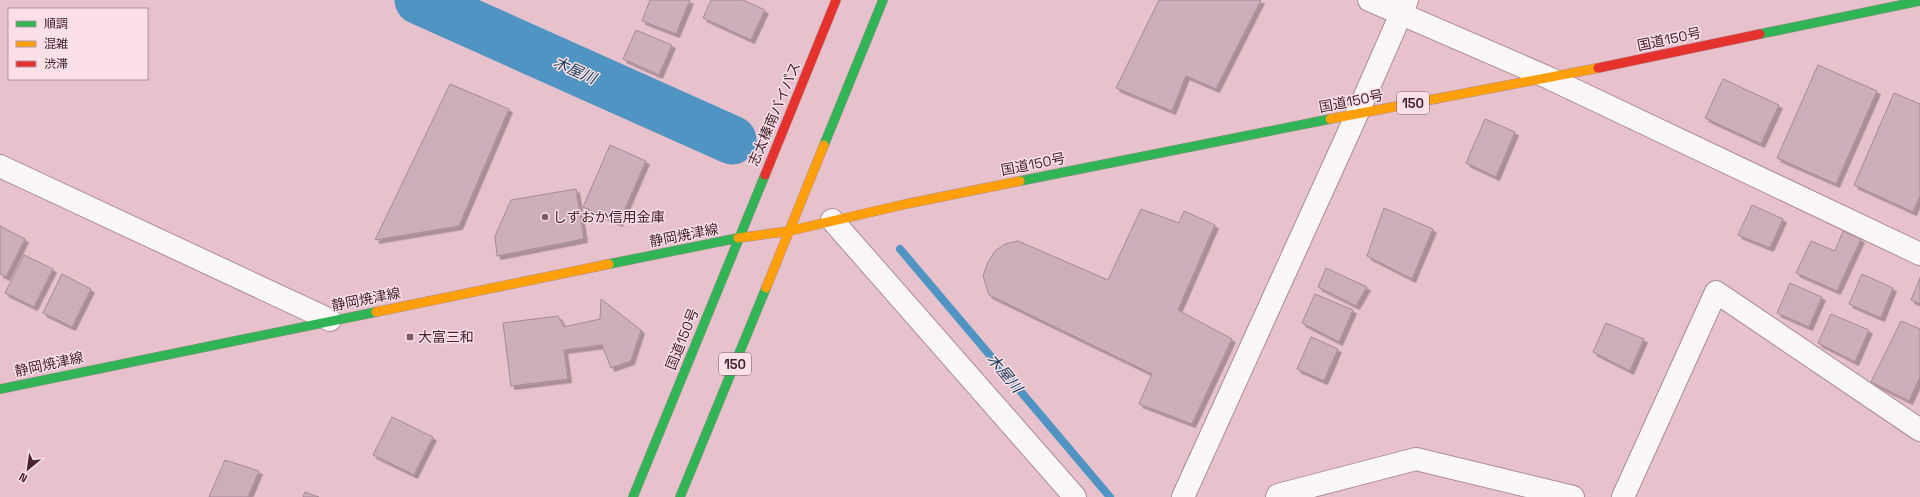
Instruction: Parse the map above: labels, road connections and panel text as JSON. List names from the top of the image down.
{
  "streets": {
    "main road": [
      "国道150号",
      "150",
      "志太榛南バイパス",
      "静岡焼津線"
    ]
  },
  "crossings": [
    ["国道150号", "150"],
    ["国道150号", "志太榛南バイパス"],
    ["国道150号", "静岡焼津線"],
    ["志太榛南バイパス", "静岡焼津線"]
  ],
  "water": ["木屋川"],
  "places": {
    "other": ["しずおか信用金庫"],
    "transit": ["大富三和"]
  },
  "legend": ["順調", "混雑", "渋滞"],
  "north": "bottom left"
}
